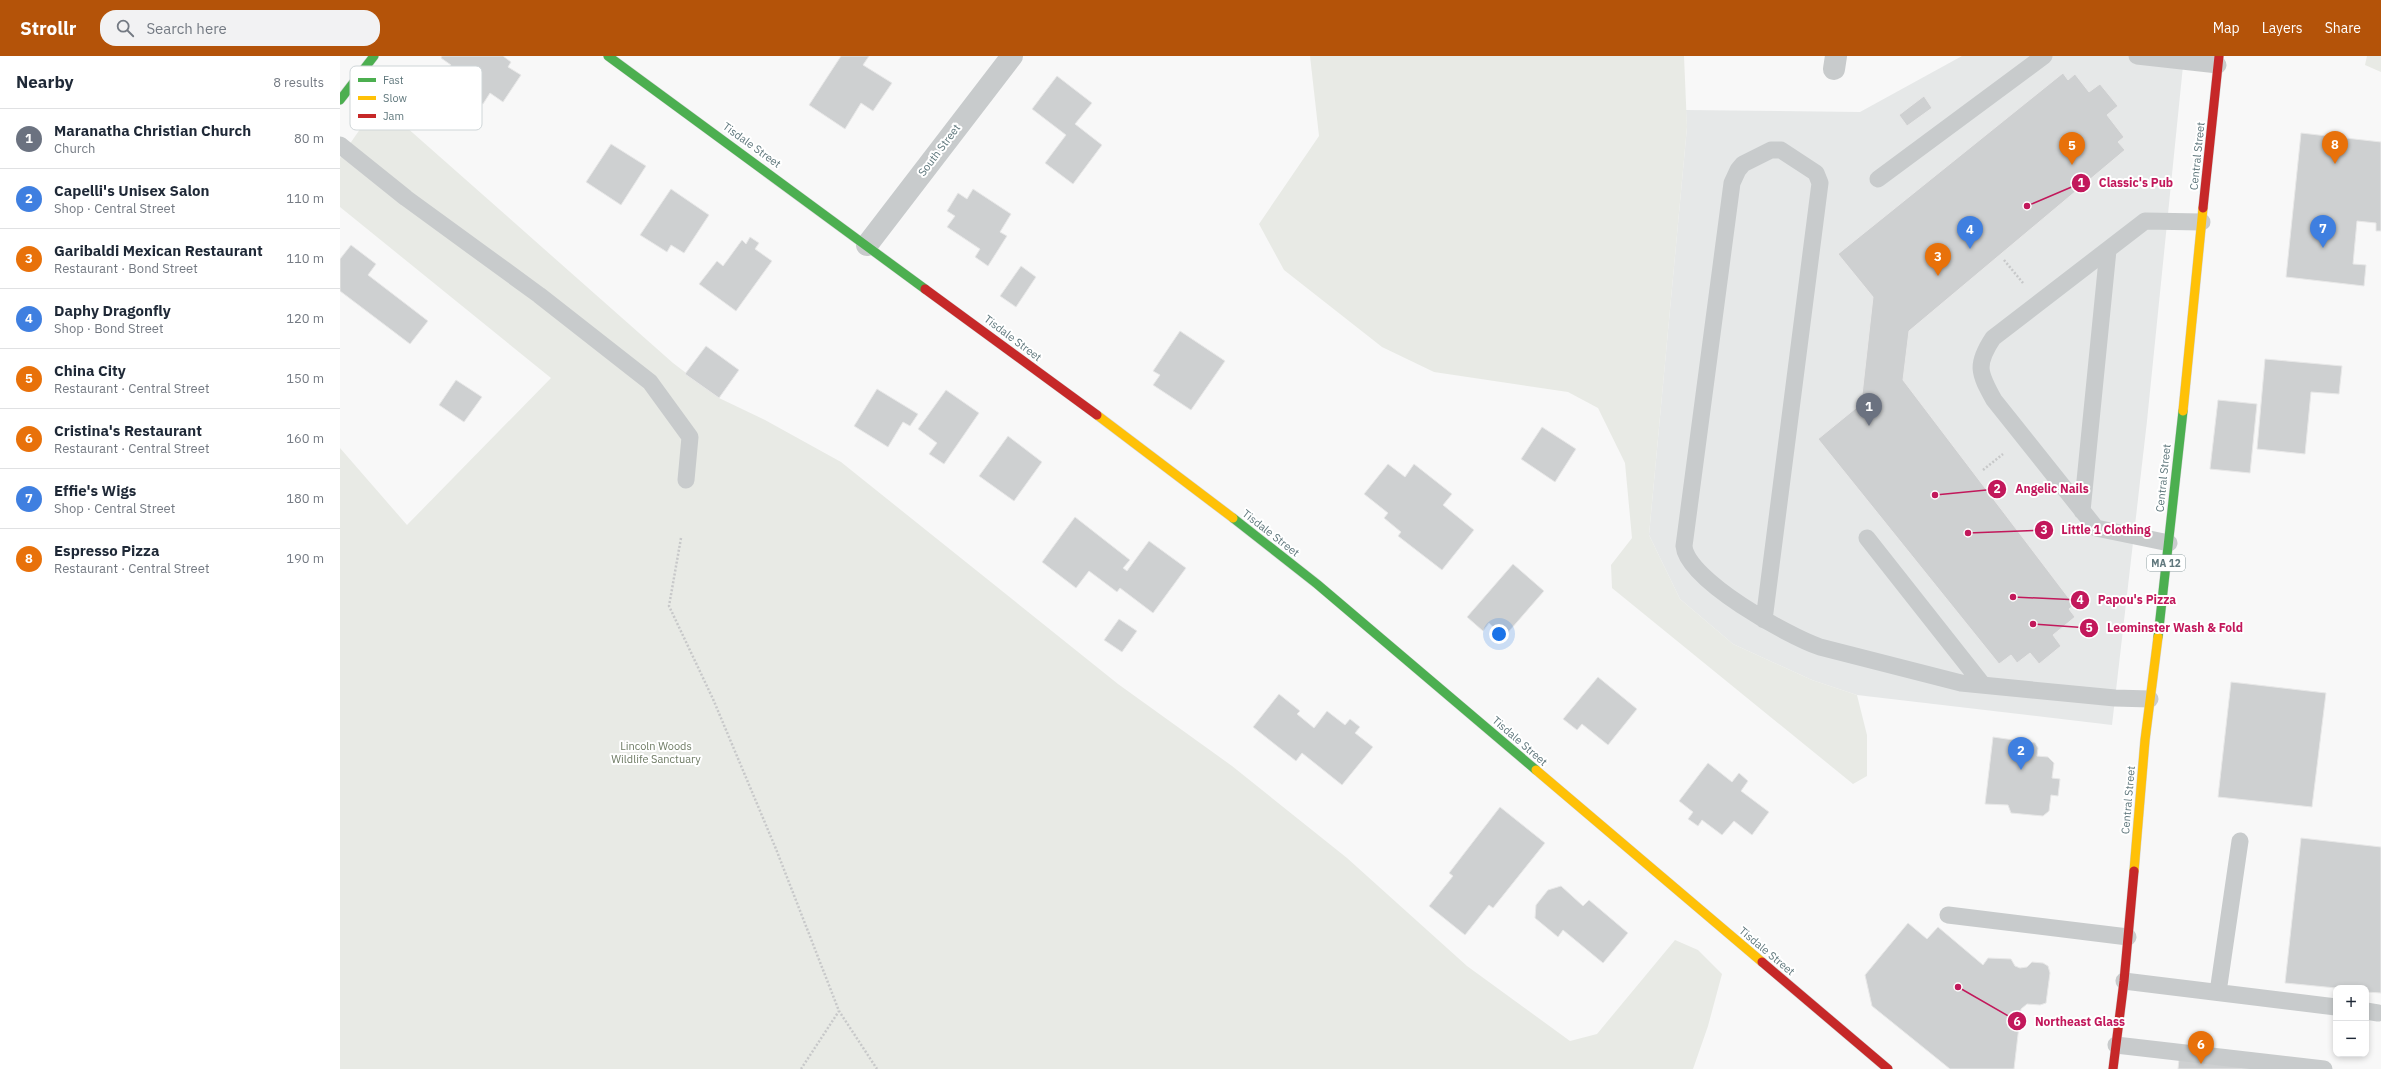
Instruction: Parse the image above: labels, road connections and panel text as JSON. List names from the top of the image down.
{
  "streets": {
    "street": [
      "Tisdale Street",
      "South Street",
      "Central Street",
      "MA 12"
    ]
  },
  "crossings": [
    ["Tisdale Street", "South Street"]
  ],
  "parks": ["Lincoln Woods Wildlife Sanctuary"],
  "places": [
    "Classic's Pub",
    "Angelic Nails",
    "Little 1 Clothing",
    "Papou's Pizza",
    "Leominster Wash & Fold",
    "Northeast Glass"
  ],
  "legend": ["Fast", "Slow", "Jam"],
  "page": {
    "header": "Strollr",
    "search": "Search here",
    "nav": ["Map", "Layers", "Share"],
    "heading": ["Nearby", "8 results"],
    "list": [
      {
        "mark": "1",
        "name": "Maranatha Christian Church",
        "note": "Church",
        "value": "80 m"
      },
      {
        "mark": "2",
        "name": "Capelli's Unisex Salon",
        "note": "Shop · Central Street",
        "value": "110 m"
      },
      {
        "mark": "3",
        "name": "Garibaldi Mexican Restaurant",
        "note": "Restaurant · Bond Street",
        "value": "110 m"
      },
      {
        "mark": "4",
        "name": "Daphy Dragonfly",
        "note": "Shop · Bond Street",
        "value": "120 m"
      },
      {
        "mark": "5",
        "name": "China City",
        "note": "Restaurant · Central Street",
        "value": "150 m"
      },
      {
        "mark": "6",
        "name": "Cristina's Restaurant",
        "note": "Restaurant · Central Street",
        "value": "160 m"
      },
      {
        "mark": "7",
        "name": "Effie's Wigs",
        "note": "Shop · Central Street",
        "value": "180 m"
      },
      {
        "mark": "8",
        "name": "Espresso Pizza",
        "note": "Restaurant · Central Street",
        "value": "190 m"
      }
    ],
    "pins": [
      "8",
      "5",
      "7",
      "4",
      "3",
      "1",
      "2",
      "6"
    ],
    "map_buttons": ["+", "−"]
  }
}
